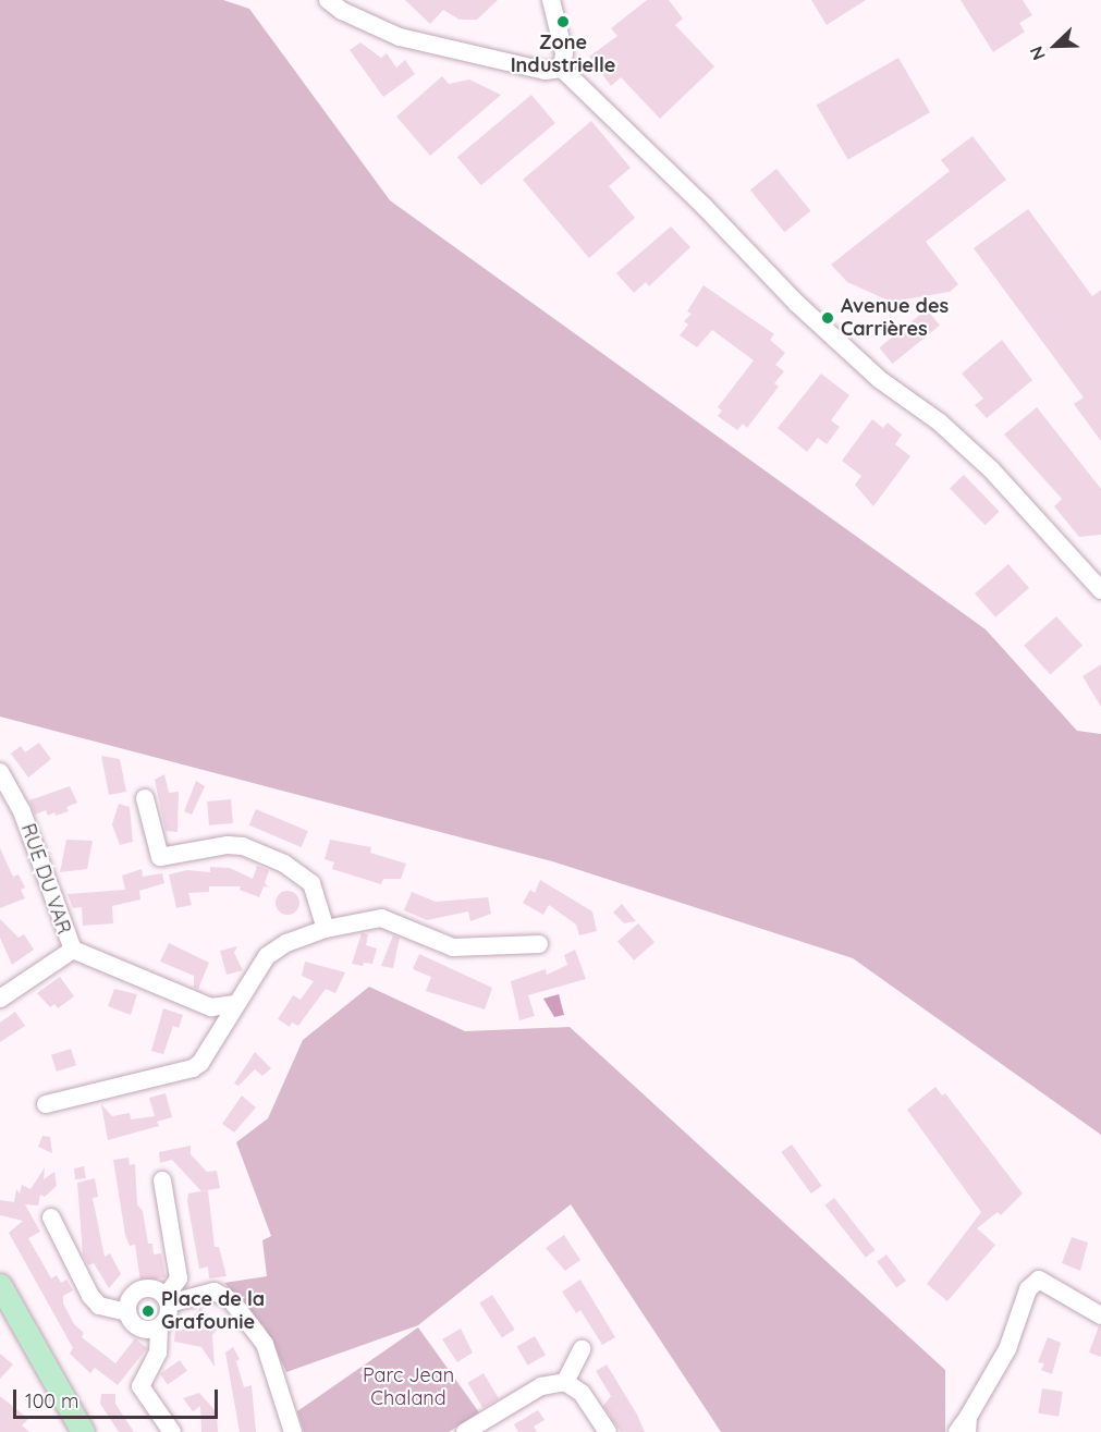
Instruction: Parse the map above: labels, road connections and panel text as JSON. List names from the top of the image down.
{
  "streets": {
    "street": ["RUE DU VAR"]
  },
  "parks": ["Parc Jean Chaland"],
  "places": ["Zone Industrielle", "Avenue des Carrières", "Place de la Grafounie"],
  "scale_bar": "100 m",
  "north": "bottom left"
}
